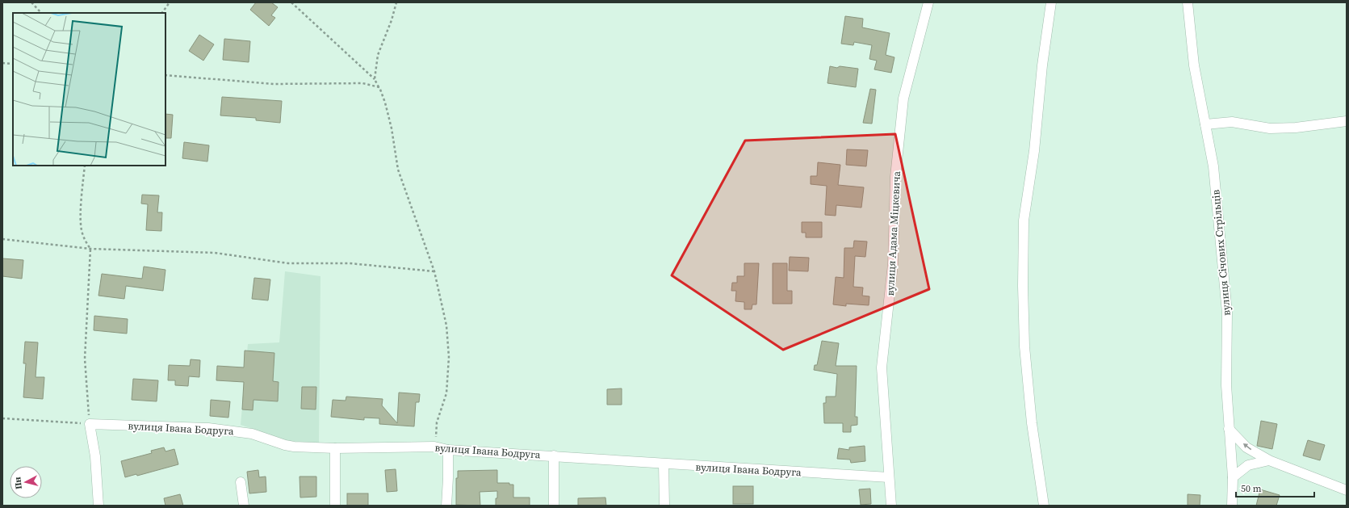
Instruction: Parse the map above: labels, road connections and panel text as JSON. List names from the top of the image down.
{
  "streets": {
    "street": ["вулиця Адама Міцкевича", "вулиця Січових Стрільців", "вулиця Івана Бодруга"]
  },
  "crossings": [
    ["вулиця Адама Міцкевича", "вулиця Івана Бодруга"]
  ],
  "scale_bar": "50 m",
  "north": "left"
}
